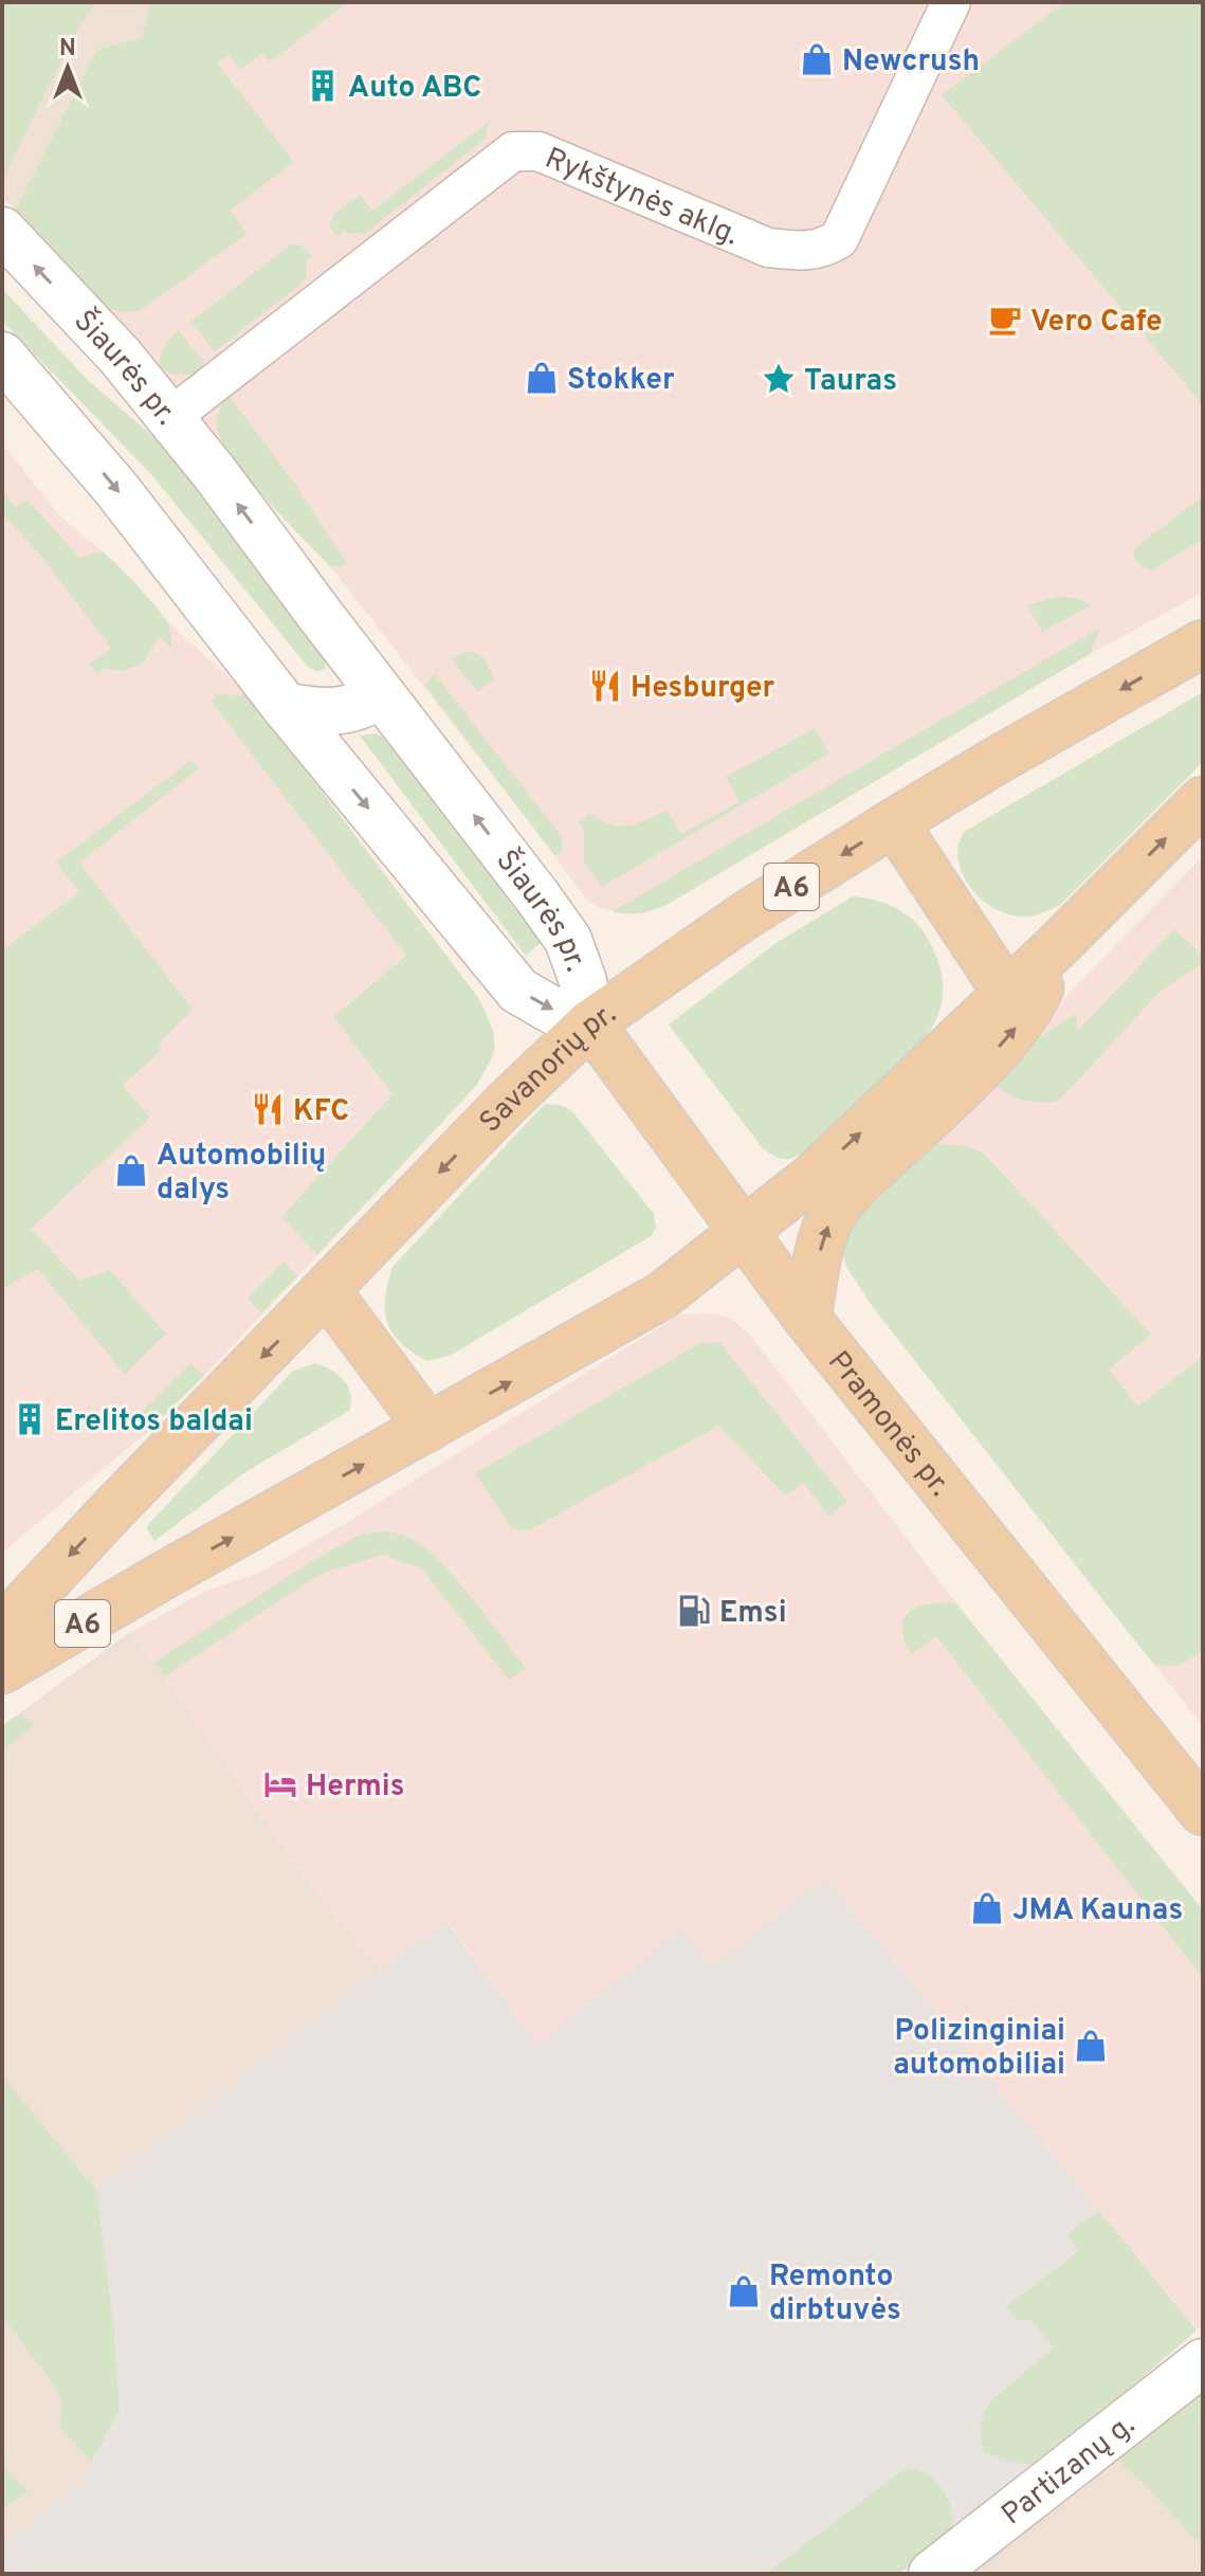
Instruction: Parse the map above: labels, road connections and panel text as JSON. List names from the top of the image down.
{
  "streets": {
    "main road": [
      "Šiaurės pr.",
      "A6",
      "Savanorių pr.",
      "Pramonės pr.",
      "Partizanų g."
    ],
    "street": ["Rykštynės aklg."]
  },
  "crossings": [
    ["Rykštynės aklg.", "Šiaurės pr."],
    ["Šiaurės pr.", "Savanorių pr."],
    ["Šiaurės pr.", "Pramonės pr."],
    ["A6", "Pramonės pr."],
    ["Savanorių pr.", "Pramonės pr."]
  ],
  "places": {
    "shop": [
      "Newcrush",
      "Stokker",
      "Automobilių dalys",
      "JMA Kaunas",
      "Polizinginiai automobiliai",
      "Remonto dirbtuvės"
    ],
    "building": ["Auto ABC", "Erelitos baldai"],
    "cafe": ["Vero Cafe"],
    "place": ["Tauras"],
    "restaurant": ["Hesburger", "KFC"],
    "fuel station": ["Emsi"],
    "hotel": ["Hermis"]
  },
  "north": "top"
}
